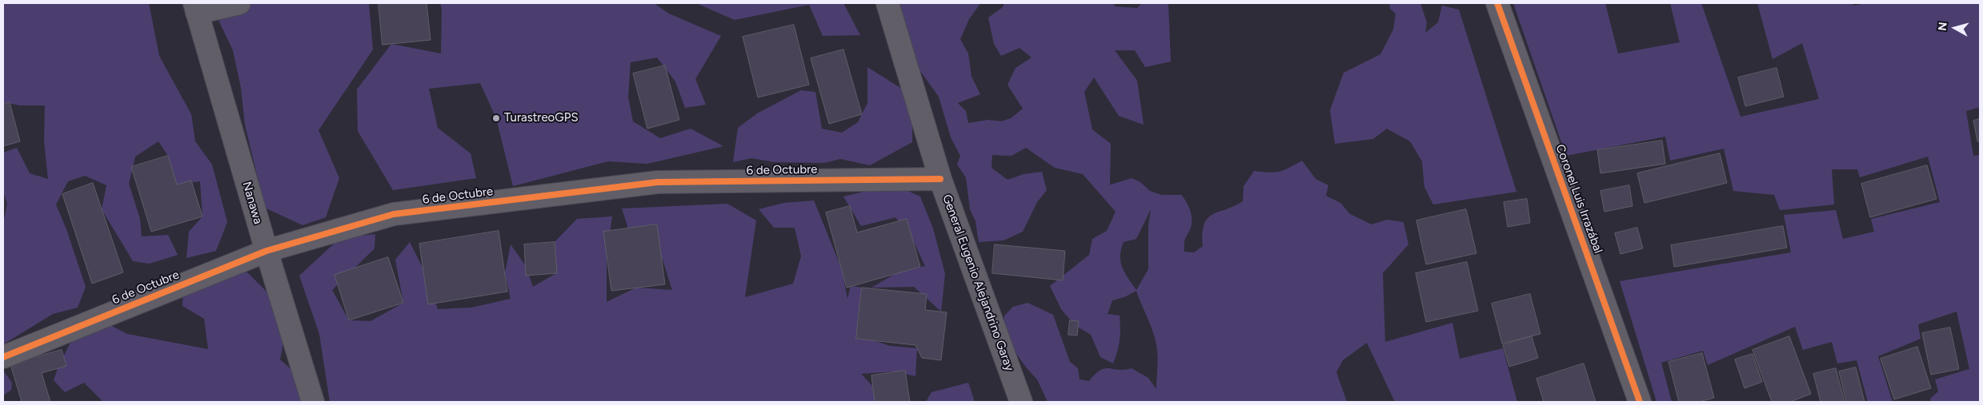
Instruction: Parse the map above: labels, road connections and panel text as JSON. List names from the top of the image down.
{
  "streets": {
    "street": [
      "6 de Octubre",
      "Coronel Luis Irrazábal",
      "Nanawa",
      "General Eugenio Alejandrino Garay"
    ]
  },
  "crossings": [
    ["6 de Octubre", "Nanawa"],
    ["6 de Octubre", "General Eugenio Alejandrino Garay"]
  ],
  "places": ["TurastreoGPS"],
  "north": "left"
}
